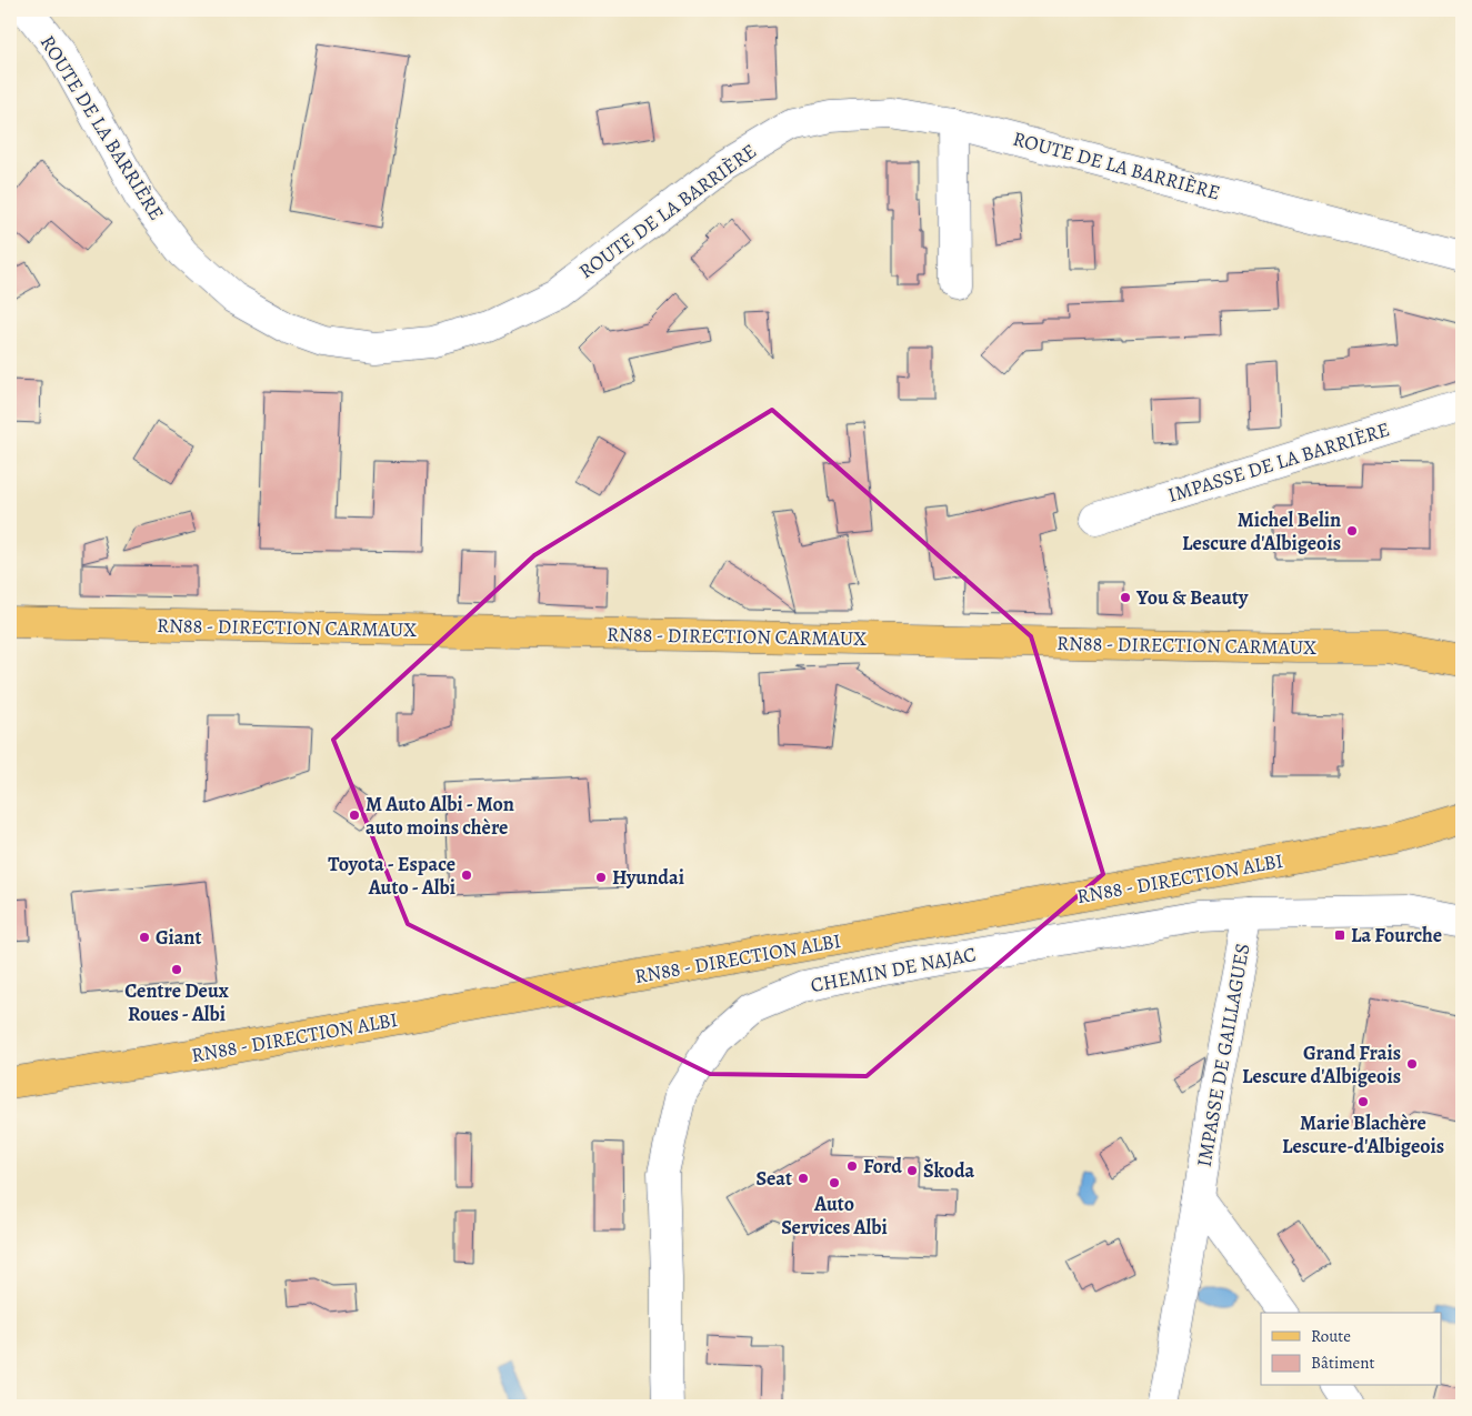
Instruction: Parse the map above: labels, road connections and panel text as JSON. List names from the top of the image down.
{
  "streets": {
    "main road": ["RN88 - DIRECTION CARMAUX", "RN88 - DIRECTION ALBI"],
    "street": [
      "ROUTE DE LA BARRIÈRE",
      "IMPASSE DE LA BARRIÈRE",
      "CHEMIN DE NAJAC",
      "IMPASSE DE GAILLAGUES"
    ]
  },
  "crossings": [
    ["CHEMIN DE NAJAC", "IMPASSE DE GAILLAGUES"]
  ],
  "places": {
    "other": [
      "Michel Belin Lescure d'Albigeois",
      "You & Beauty",
      "M Auto Albi - Mon auto moins chère",
      "Toyota - Espace Auto - Albi",
      "Hyundai",
      "Giant",
      "Centre Deux Roues - Albi",
      "Grand Frais Lescure d'Albigeois",
      "Marie Blachère Lescure-d'Albigeois",
      "Ford",
      "Škoda",
      "Seat",
      "Auto Services Albi"
    ],
    "transit": ["La Fourche"]
  },
  "legend": ["Route", "Bâtiment"]
}
